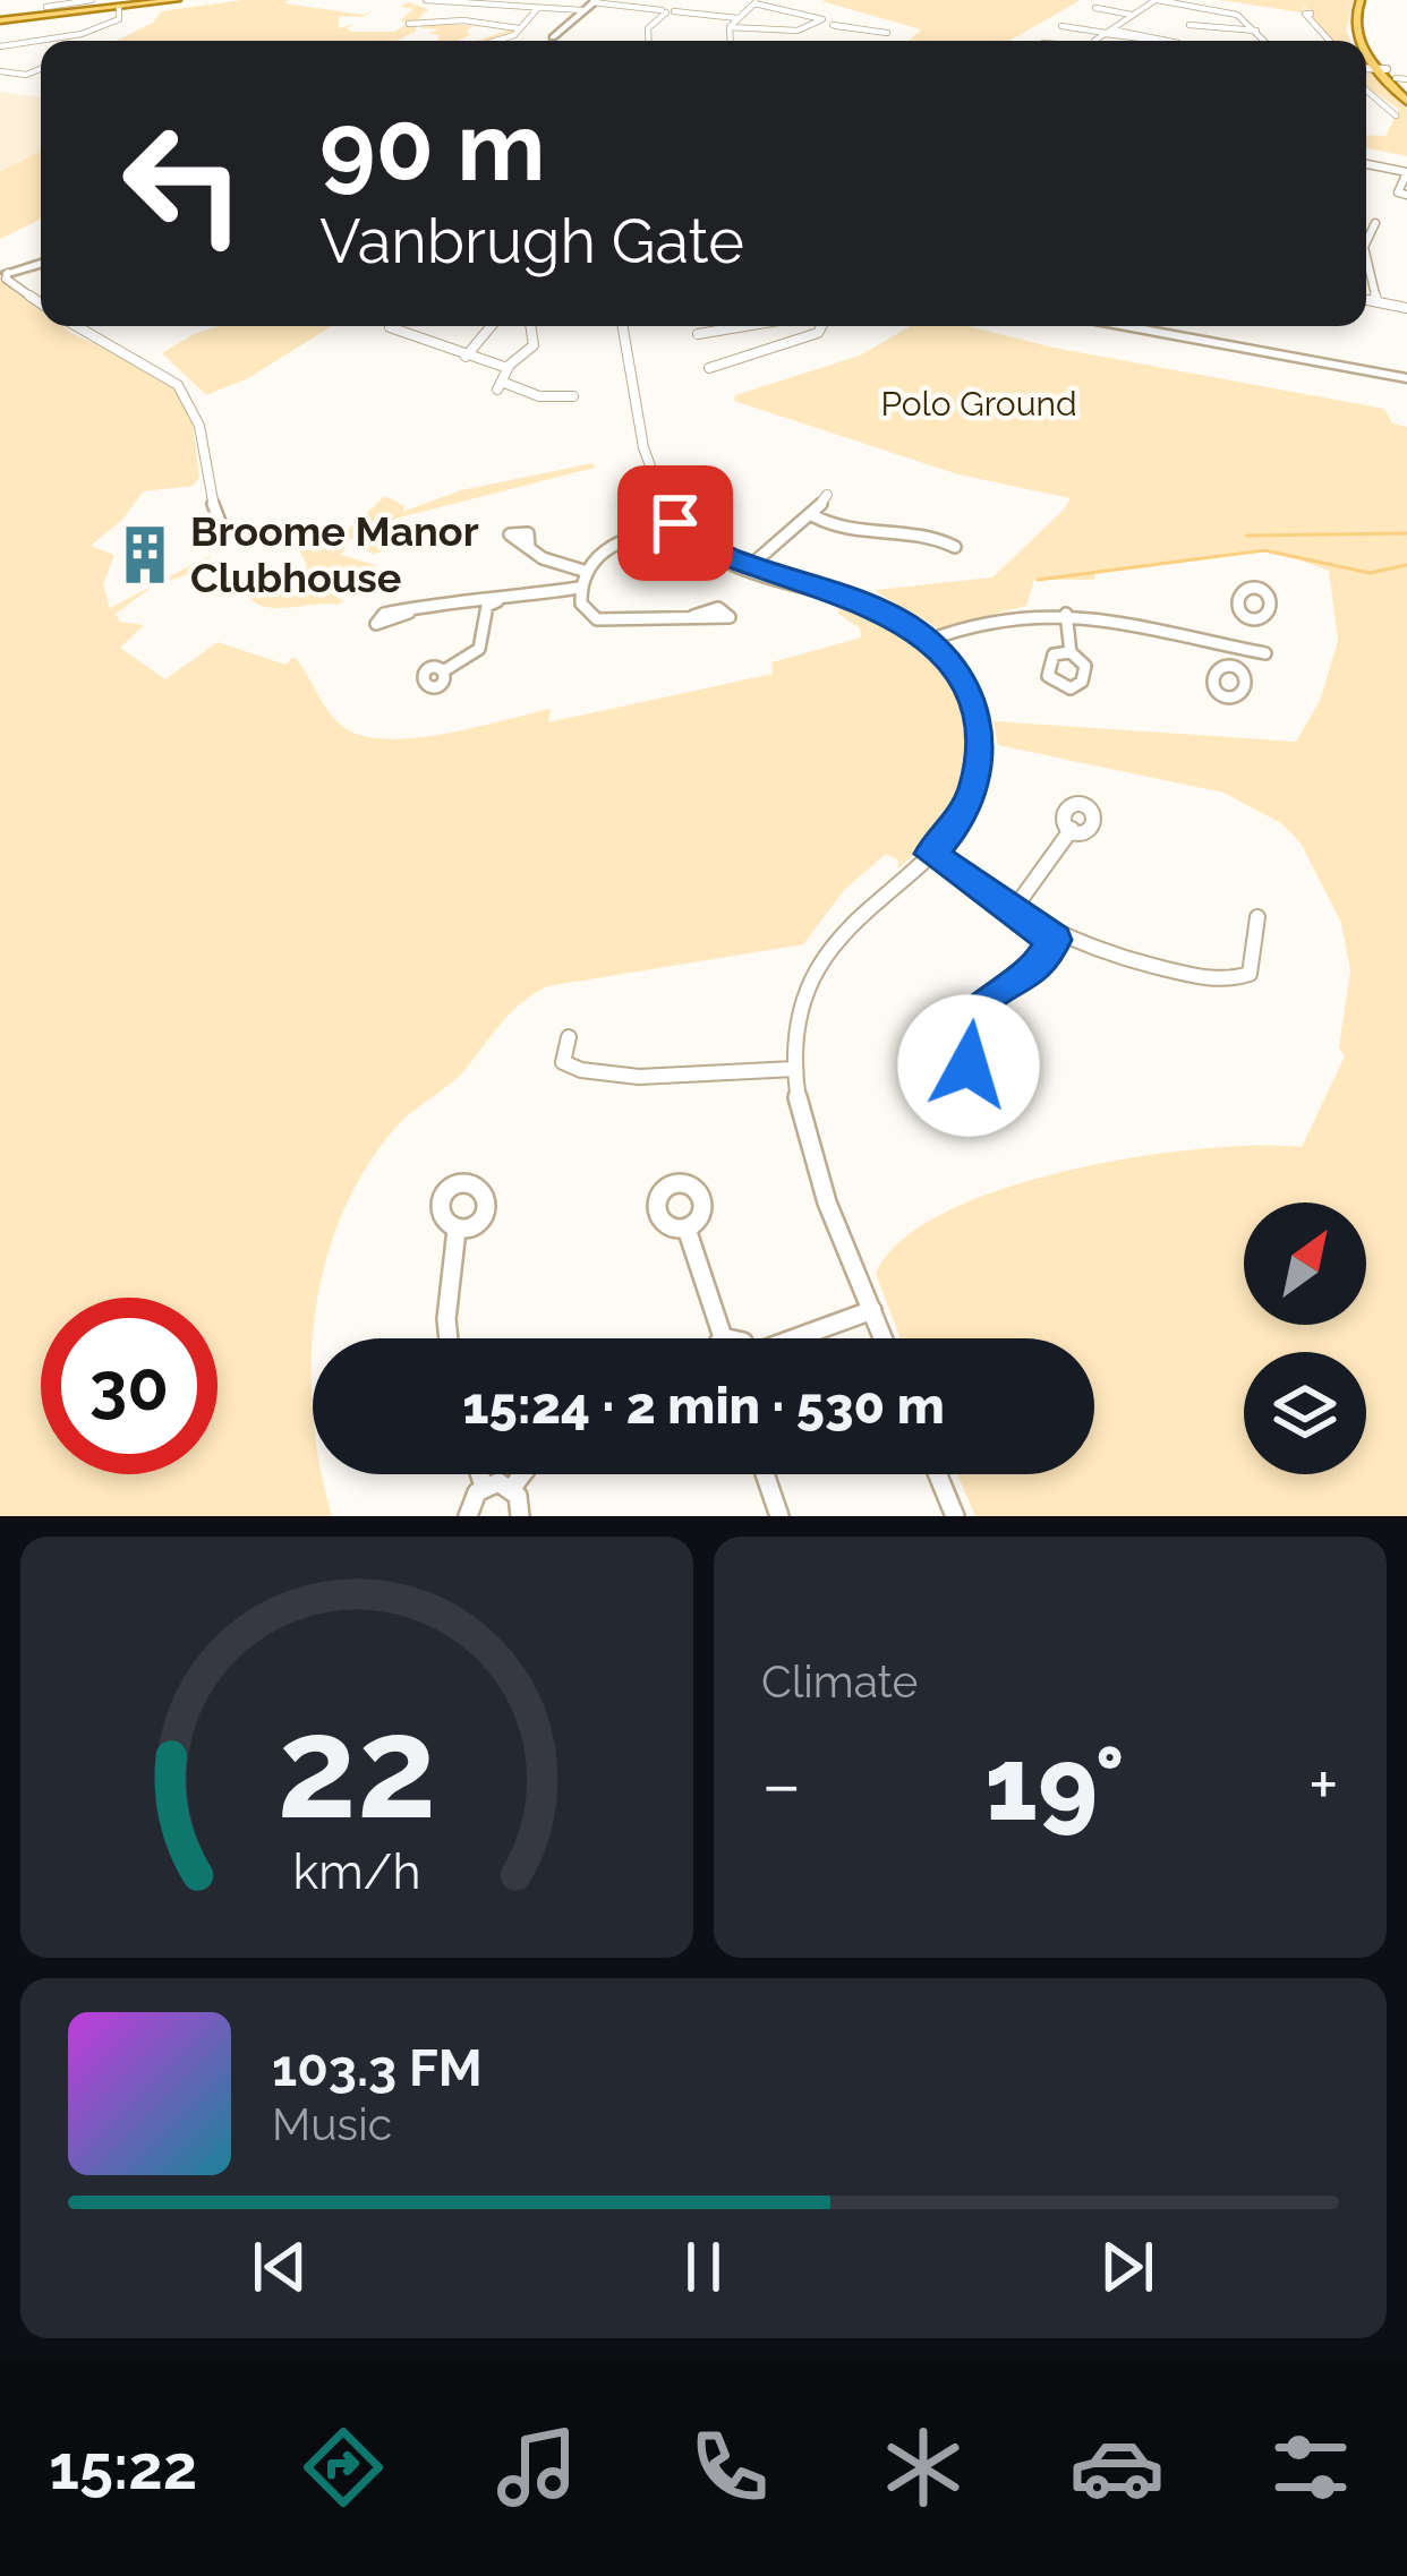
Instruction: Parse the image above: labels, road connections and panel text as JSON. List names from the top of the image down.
{
  "parks": ["Polo Ground"],
  "places": {
    "building": ["Broome Manor Clubhouse"]
  },
  "north": "top right",
  "page": {
    "turn": ["90 m", "Vanbrugh Gate"],
    "limit": "30",
    "trip": "15:24 · 2 min · 530 m",
    "tile": "Climate",
    "heat": ["−", "19°", "+"],
    "song": ["103.3 FM", "Music"],
    "tabs": "15:22",
    "gauge": ["22", "km/h"]
  }
}
